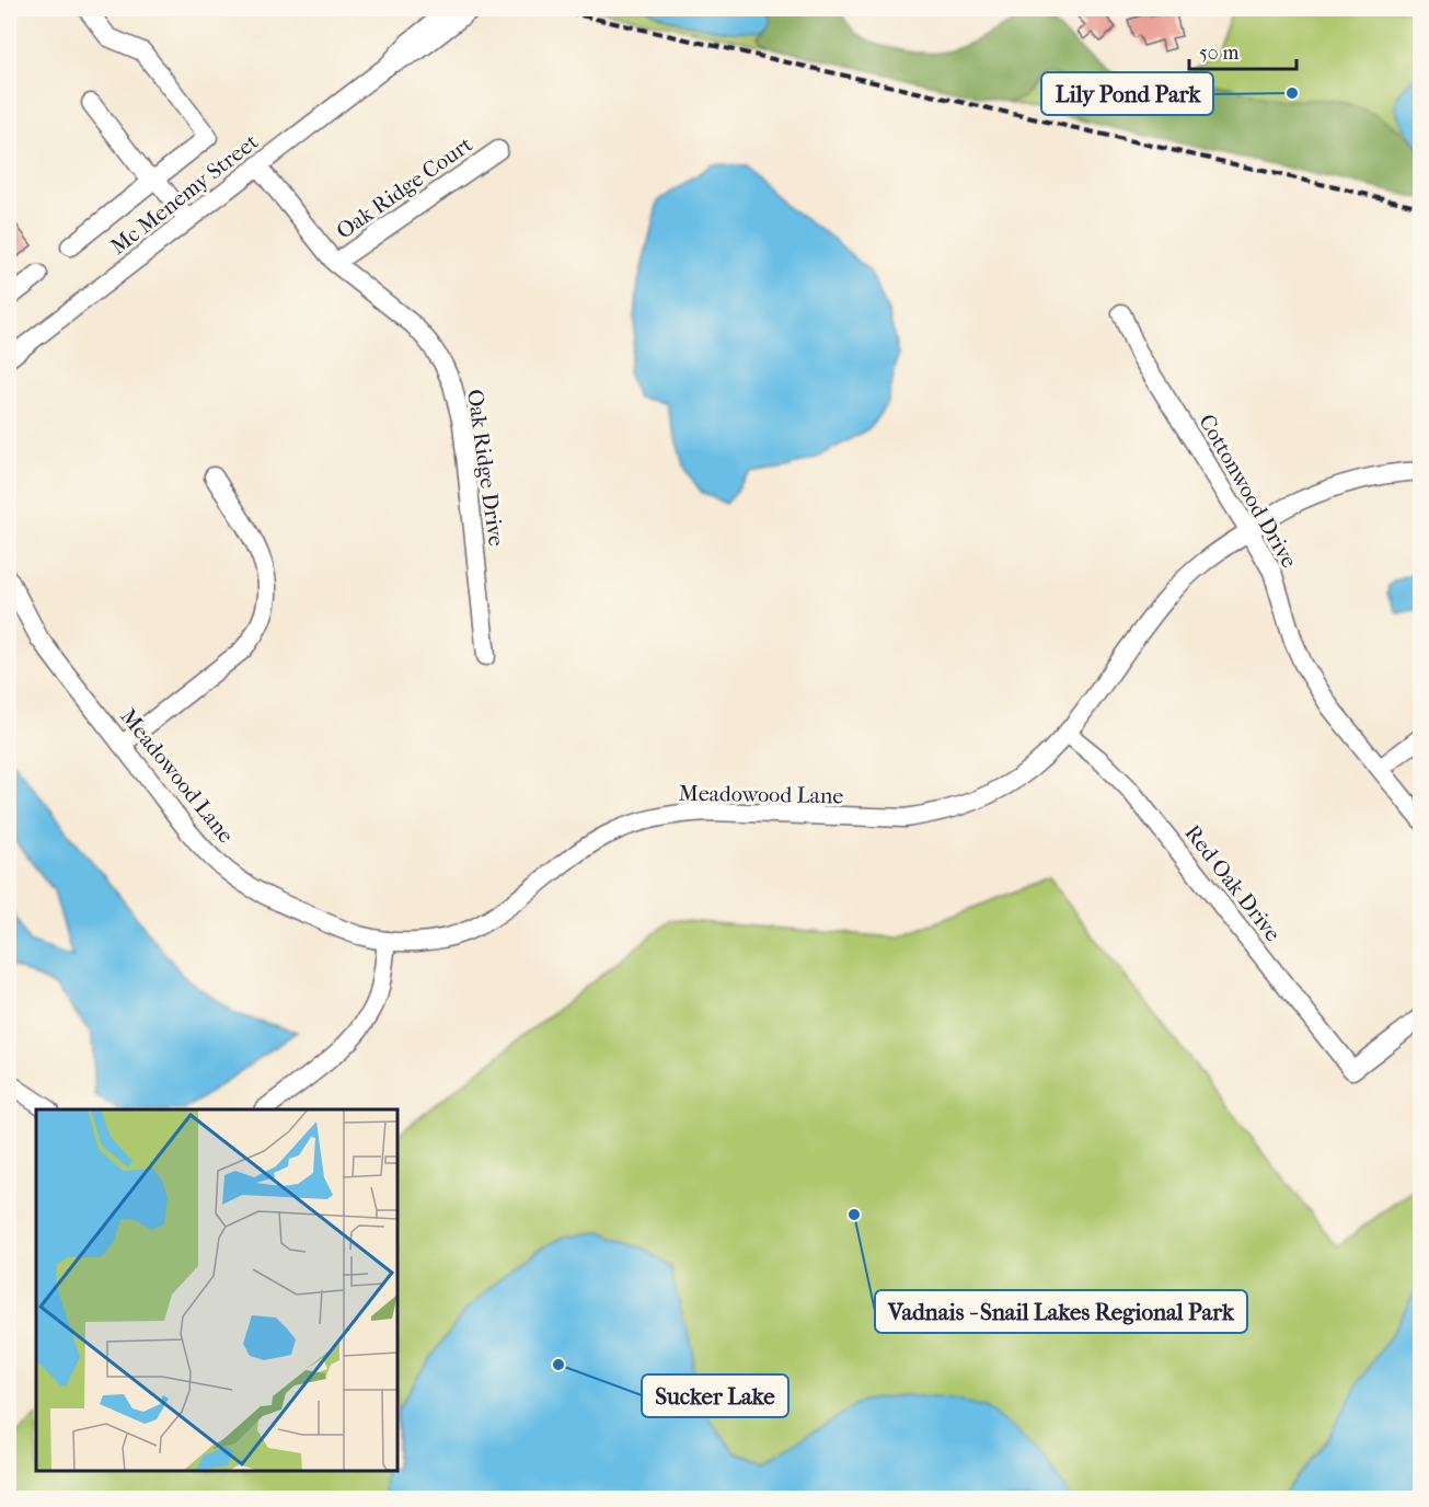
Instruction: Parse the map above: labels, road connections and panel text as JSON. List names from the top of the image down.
{
  "streets": {
    "street": [
      "Oak Ridge Court",
      "Mc Menemy Street",
      "Oak Ridge Drive",
      "Cottonwood Drive",
      "Meadowood Lane",
      "Red Oak Drive"
    ]
  },
  "crossings": [
    ["Oak Ridge Court", "Oak Ridge Drive"],
    ["Mc Menemy Street", "Oak Ridge Drive"],
    ["Cottonwood Drive", "Meadowood Lane"],
    ["Meadowood Lane", "Red Oak Drive"]
  ],
  "places": ["Lily Pond Park", "Vadnais - Snail Lakes Regional Park", "Sucker Lake"],
  "scale_bar": "50 m"
}
